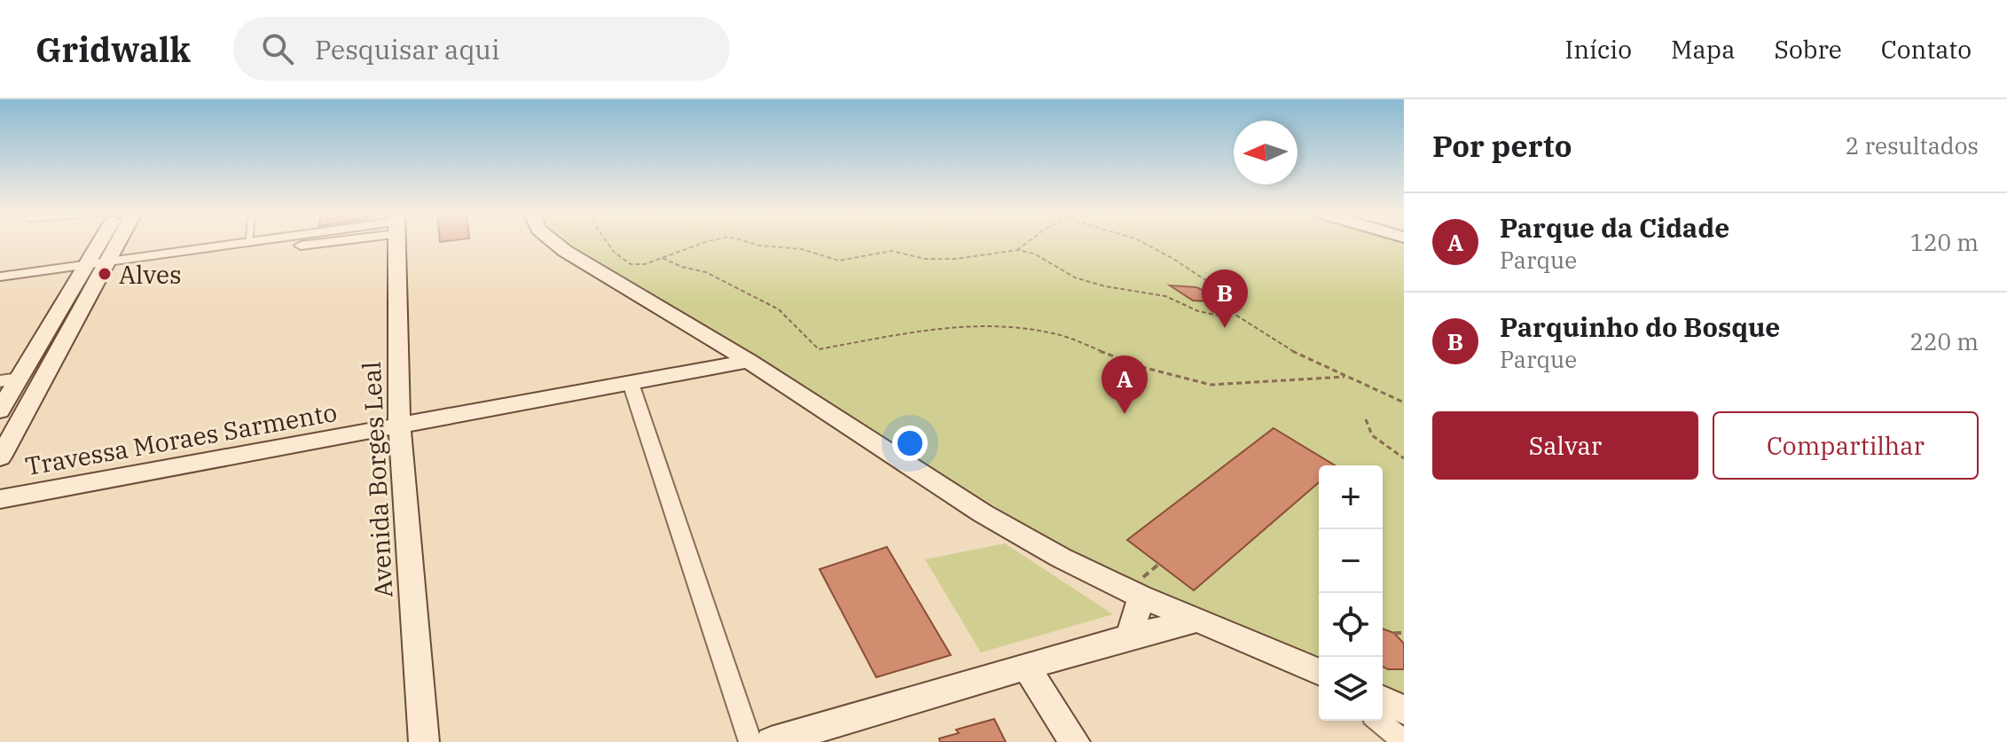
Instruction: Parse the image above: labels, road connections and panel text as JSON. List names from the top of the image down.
{
  "streets": {
    "street": ["Travessa Moraes Sarmento", "Avenida Borges Leal"]
  },
  "crossings": [
    ["Travessa Moraes Sarmento", "Avenida Borges Leal"]
  ],
  "places": ["Alves"],
  "north": "left",
  "page": {
    "header": "Gridwalk",
    "search": "Pesquisar aqui",
    "nav": [
      "Início",
      "Mapa",
      "Sobre",
      "Contato"
    ],
    "heading": ["Por perto", "2 resultados"],
    "list": [
      {
        "mark": "A",
        "name": "Parque da Cidade",
        "note": "Parque",
        "value": "120 m"
      },
      {
        "mark": "B",
        "name": "Parquinho do Bosque",
        "note": "Parque",
        "value": "220 m"
      }
    ],
    "pins": ["B", "A"],
    "buttons": ["Salvar", "Compartilhar"],
    "map_buttons": ["+", "−"]
  }
}
